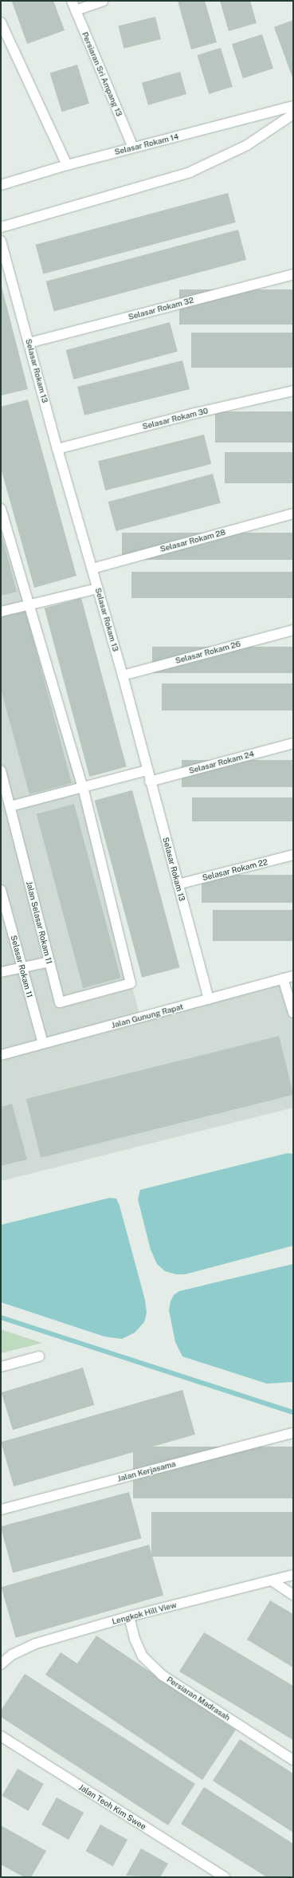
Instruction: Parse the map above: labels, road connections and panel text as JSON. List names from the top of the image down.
{
  "streets": {
    "street": [
      "Persiaran Sri Ampang 13",
      "Selasar Rokam 14",
      "Selasar Rokam 32",
      "Selasar Rokam 13",
      "Selasar Rokam 30",
      "Selasar Rokam 28",
      "Selasar Rokam 26",
      "Selasar Rokam 24",
      "Selasar Rokam 22",
      "Jalan Selasar Rokam 11",
      "Selasar Rokam 11",
      "Jalan Gunung Rapat",
      "Jalan Kerjasama",
      "Lengkok Hill View",
      "Persiaran Madrasah",
      "Jalan Teoh Kim Swee"
    ]
  },
  "crossings": [
    ["Persiaran Sri Ampang 13", "Selasar Rokam 14"],
    ["Selasar Rokam 32", "Selasar Rokam 13"],
    ["Selasar Rokam 13", "Selasar Rokam 30"],
    ["Selasar Rokam 13", "Selasar Rokam 28"],
    ["Selasar Rokam 13", "Selasar Rokam 26"],
    ["Selasar Rokam 13", "Selasar Rokam 24"],
    ["Selasar Rokam 13", "Selasar Rokam 22"],
    ["Selasar Rokam 13", "Jalan Gunung Rapat"],
    ["Selasar Rokam 11", "Jalan Gunung Rapat"],
    ["Lengkok Hill View", "Persiaran Madrasah"]
  ]
}
